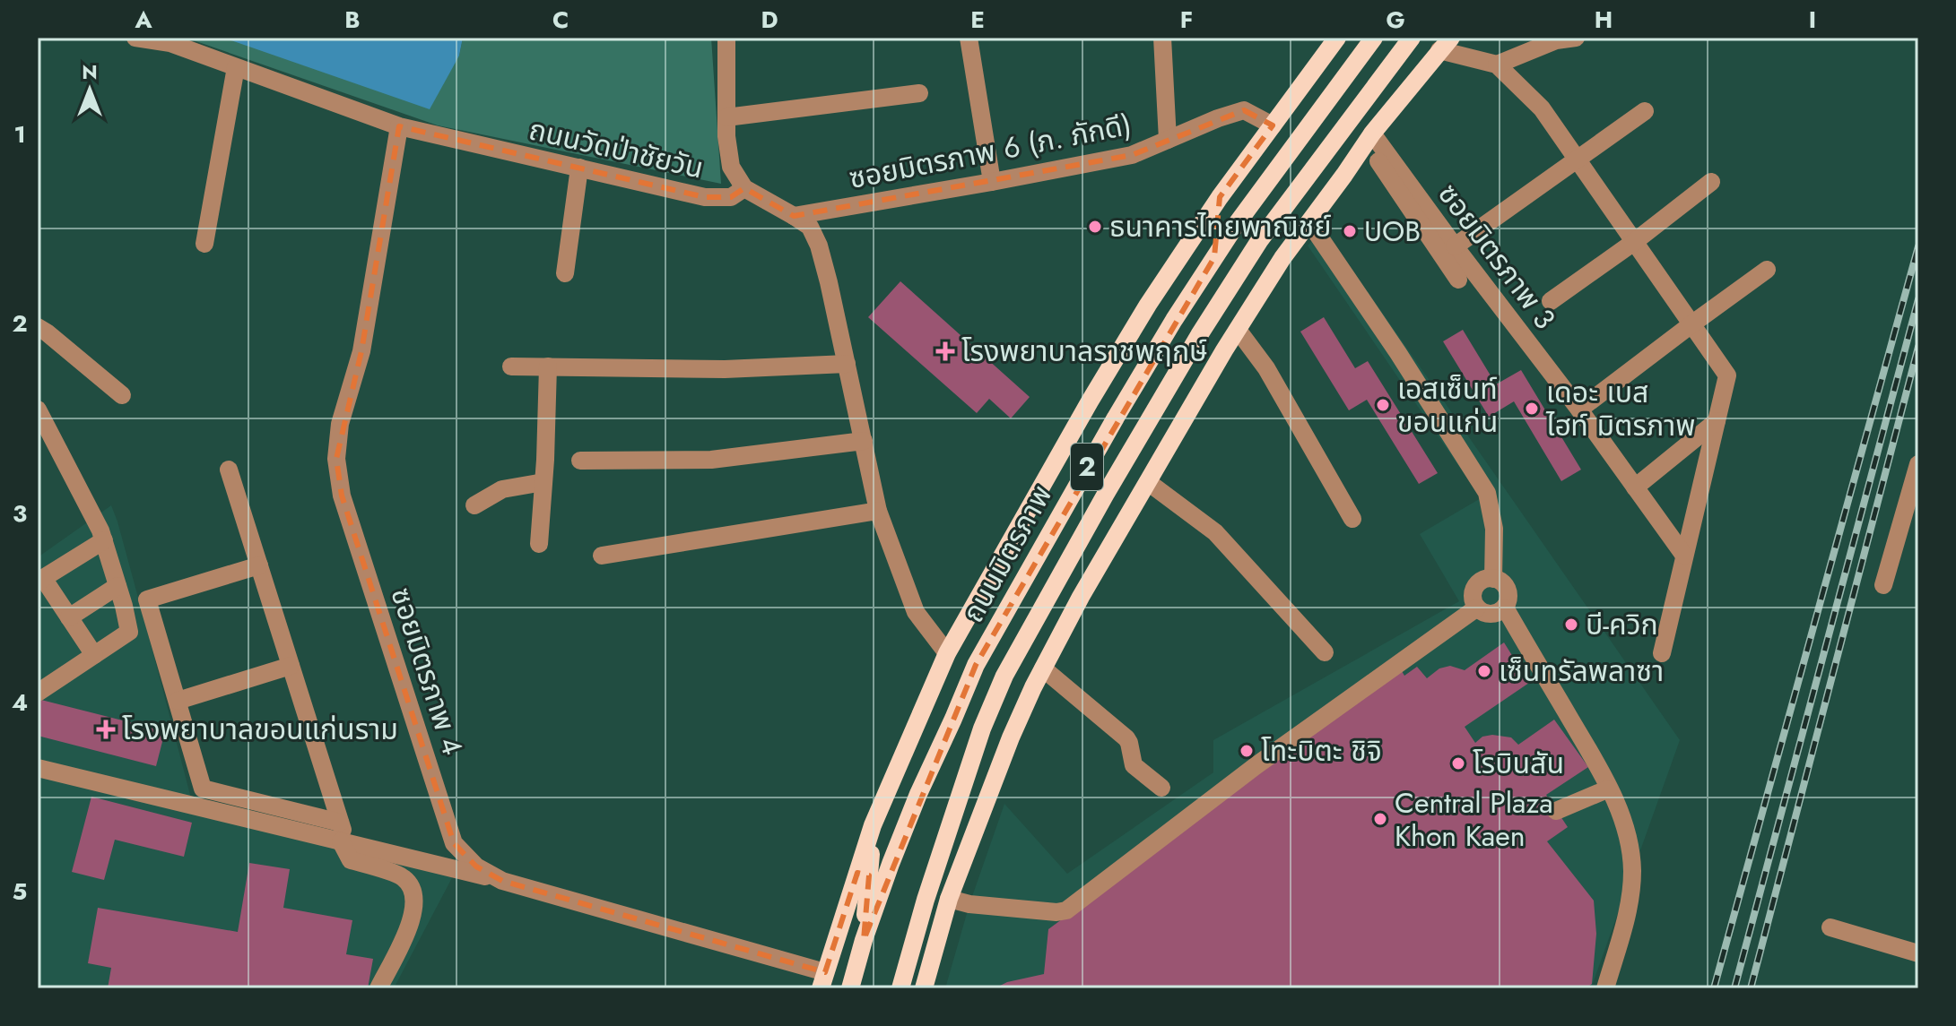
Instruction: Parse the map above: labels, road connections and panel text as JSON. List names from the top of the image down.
{
  "streets": {
    "main road": ["2", "ถนนมิตรภาพ"],
    "street": [
      "ถนนวัดป่าชัยวัน",
      "ซอยมิตรภาพ 6 (ภ. ภักดี)",
      "ซอยมิตรภาพ 3",
      "ซอยมิตรภาพ 4"
    ]
  },
  "crossings": [
    ["ถนนวัดป่าชัยวัน", "ซอยมิตรภาพ 4"],
    ["ซอยมิตรภาพ 6 (ภ. ภักดี)", "ถนนมิตรภาพ"],
    ["ซอยมิตรภาพ 3", "2"],
    ["ถนนมิตรภาพ", "ซอยมิตรภาพ 4"]
  ],
  "places": {
    "other": [
      "ธนาคารไทยพาณิชย์",
      "UOB",
      "เอสเซ็นท์ ขอนแก่น",
      "เดอะ เบส ไฮท์ มิตรภาพ",
      "บี-ควิก",
      "เซ็นทรัลพลาซา",
      "โทะบิตะ ชิจิ",
      "โรบินสัน",
      "Central Plaza Khon Kaen"
    ],
    "health": ["โรงพยาบาลราชพฤกษ์", "โรงพยาบาลขอนแก่นราม"]
  },
  "north": "top",
  "grid": {
    "columns": [
      "A",
      "B",
      "C",
      "D",
      "E",
      "F",
      "G",
      "H",
      "I"
    ],
    "rows": [
      "1",
      "2",
      "3",
      "4",
      "5"
    ]
  }
}
